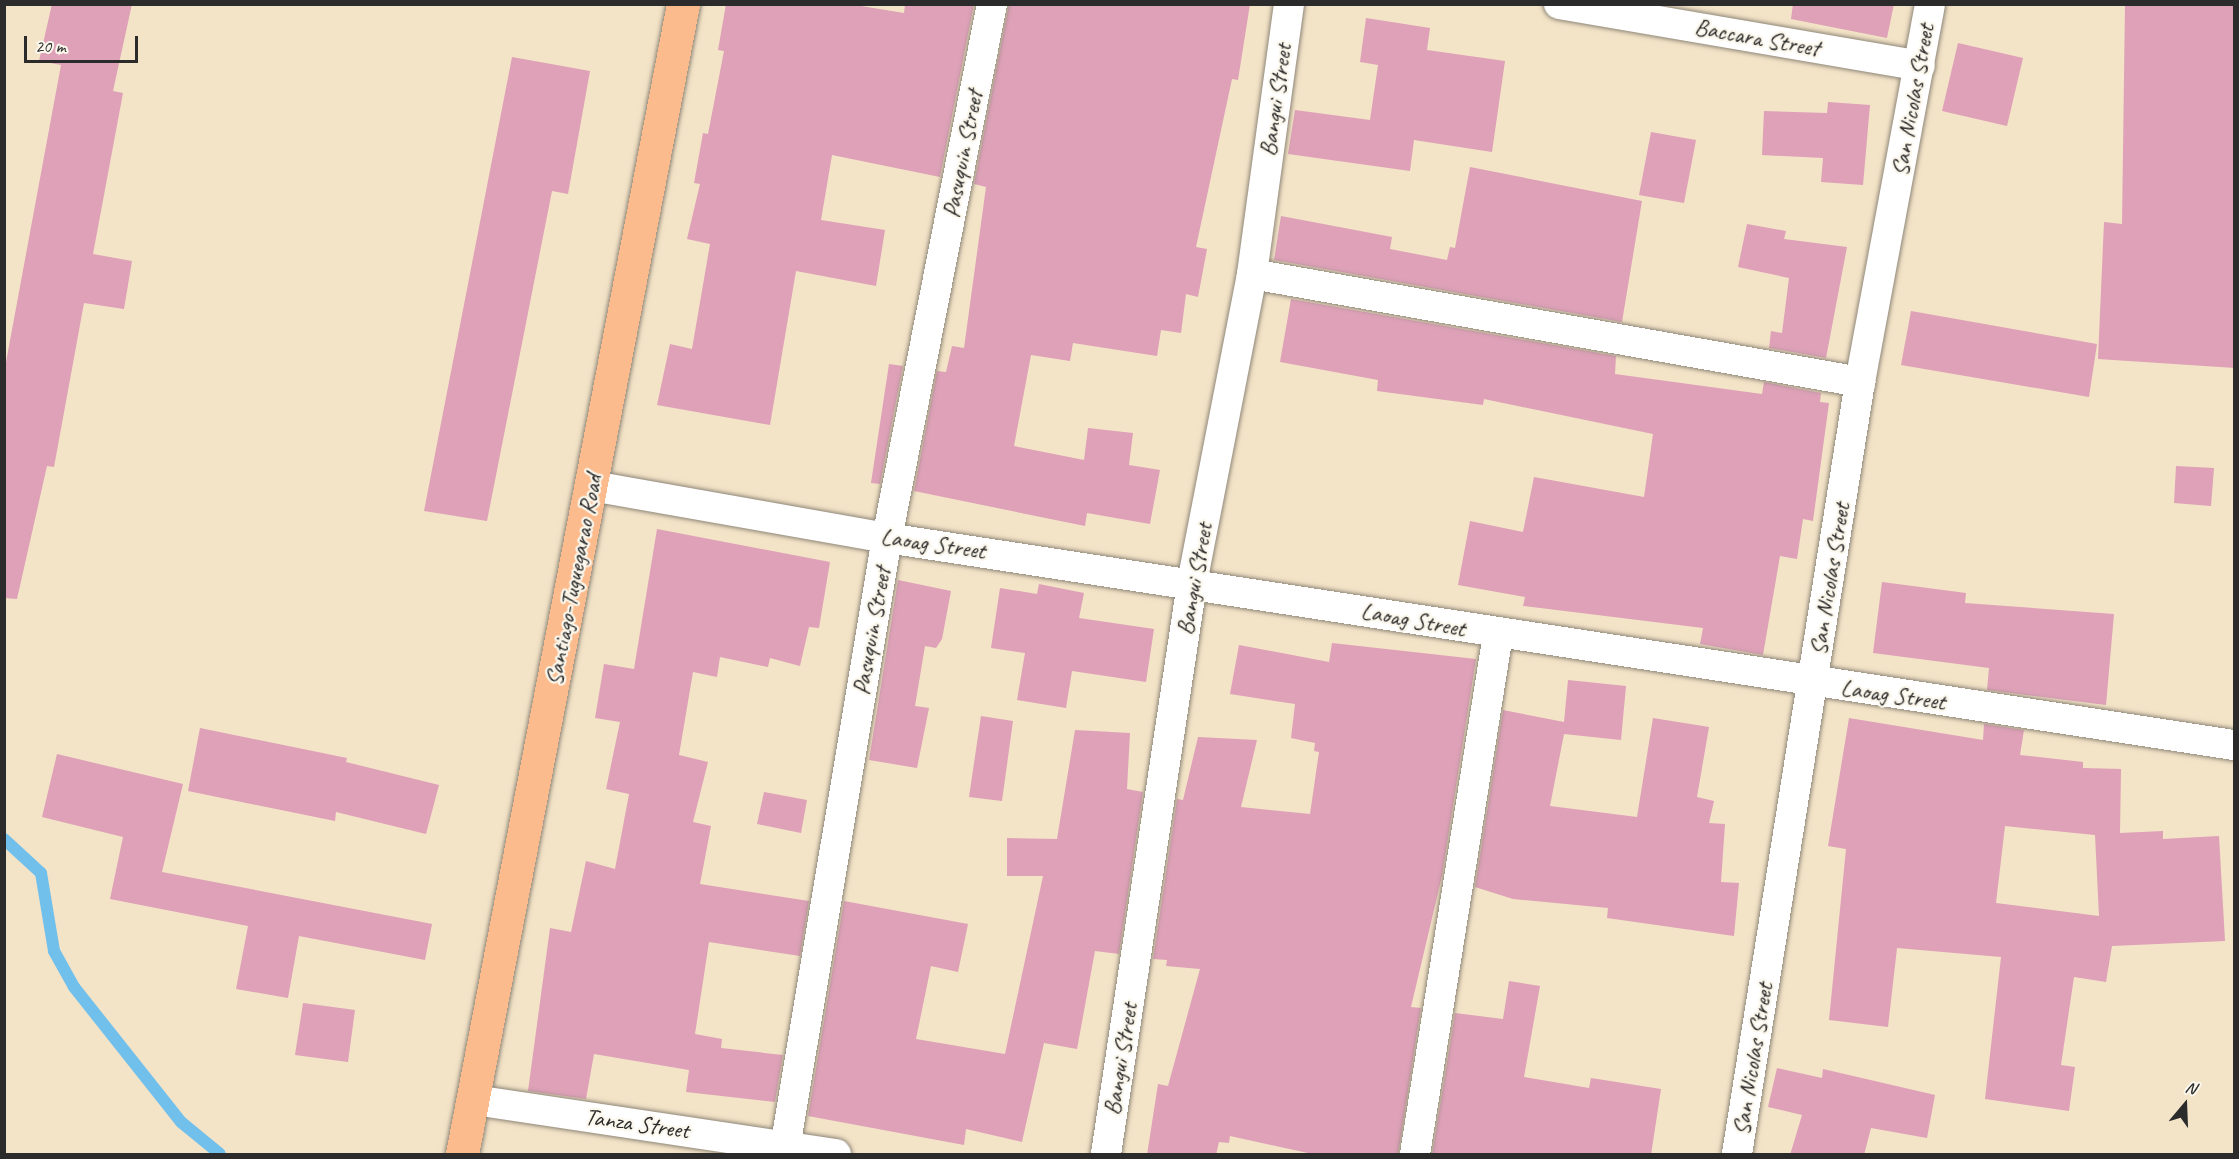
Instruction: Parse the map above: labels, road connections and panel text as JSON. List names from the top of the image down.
{
  "streets": {
    "highway": ["Santiago-Tuguegarao Road"],
    "street": [
      "Baccara Street",
      "Bangui Street",
      "San Nicolas Street",
      "Pasuquin Street",
      "Laoag Street",
      "Tanza Street"
    ]
  },
  "crossings": [
    ["Baccara Street", "San Nicolas Street"],
    ["Bangui Street", "Laoag Street"],
    ["San Nicolas Street", "Laoag Street"],
    ["Pasuquin Street", "Laoag Street"],
    ["Pasuquin Street", "Tanza Street"],
    ["Laoag Street", "Santiago-Tuguegarao Road"],
    ["Santiago-Tuguegarao Road", "Tanza Street"]
  ],
  "scale_bar": "20 m",
  "north": "top"
}
